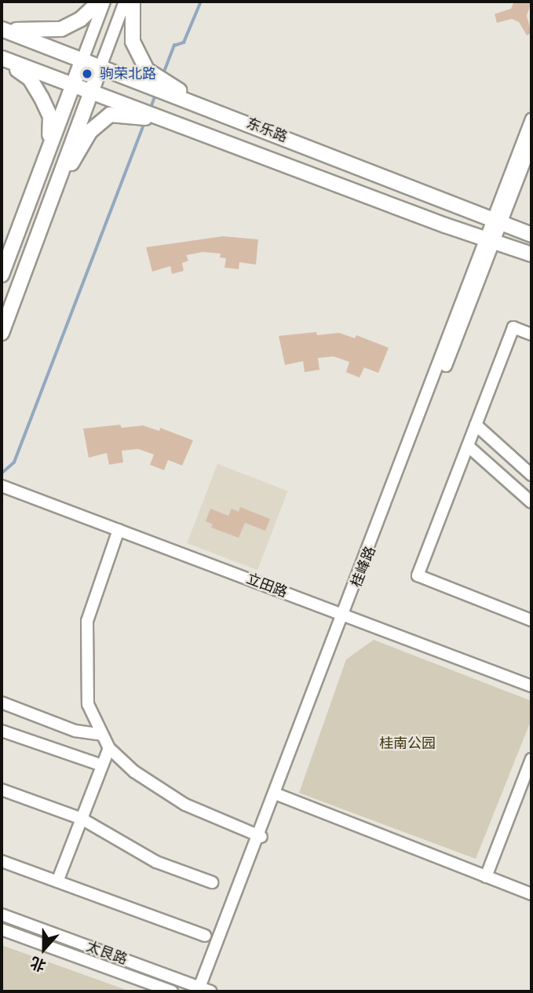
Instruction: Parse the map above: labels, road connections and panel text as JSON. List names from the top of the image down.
{
  "streets": {
    "main road": ["东乐路"],
    "street": ["桂峰路", "立田路", "太艮路"]
  },
  "crossings": [
    ["东乐路", "桂峰路"],
    ["桂峰路", "立田路"],
    ["桂峰路", "太艮路"]
  ],
  "parks": ["桂南公园"],
  "places": ["驹荣北路"],
  "north": "bottom"
}
